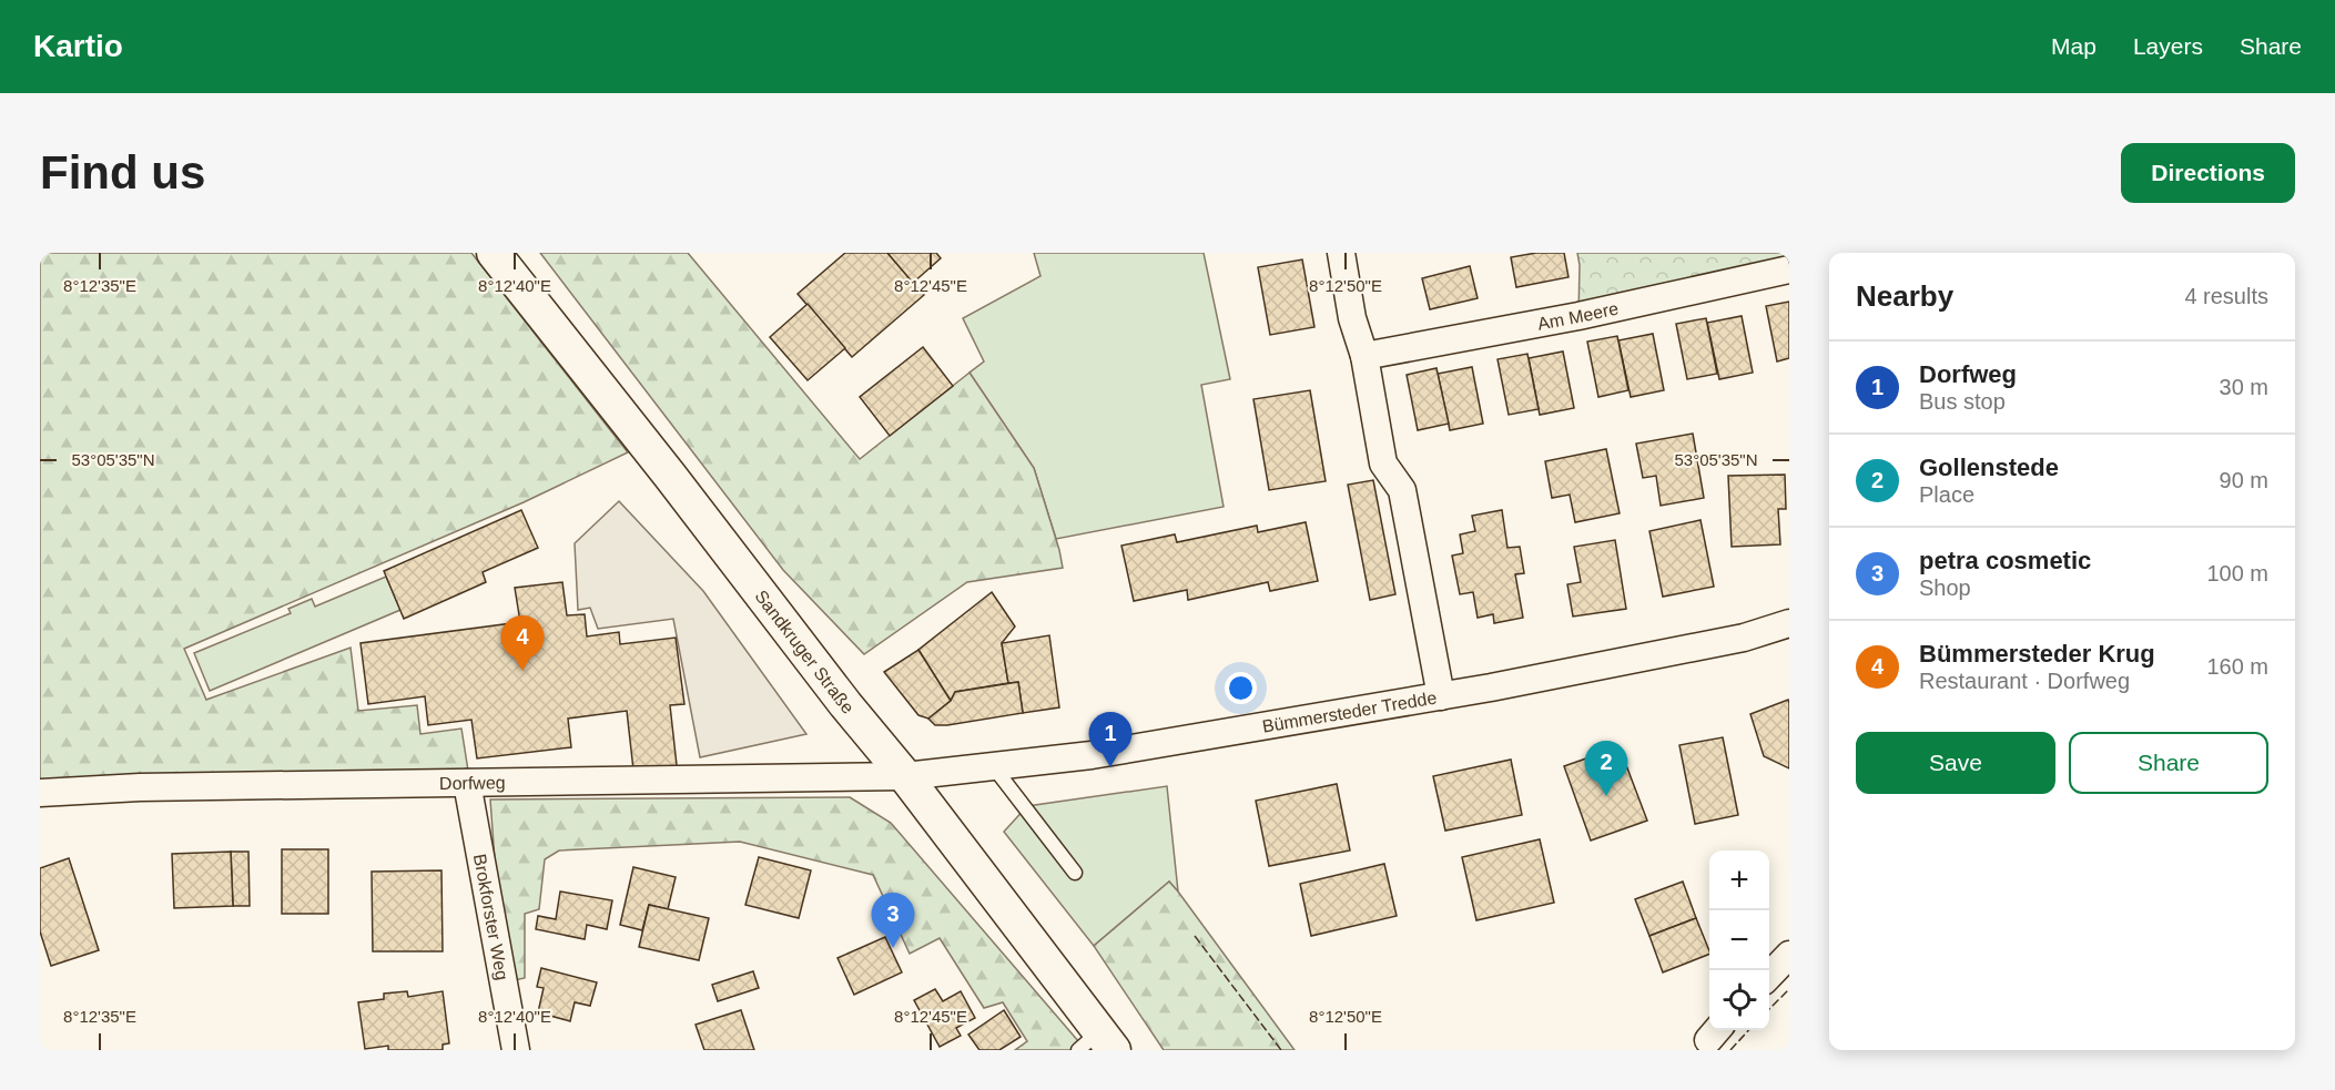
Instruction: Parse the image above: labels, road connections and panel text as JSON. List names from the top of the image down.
{
  "streets": {
    "street": [
      "Am Meere",
      "Sandkruger Straße",
      "Bümmersteder Tredde",
      "Dorfweg",
      "Brokforster Weg"
    ]
  },
  "crossings": [
    ["Sandkruger Straße", "Bümmersteder Tredde"],
    ["Sandkruger Straße", "Dorfweg"],
    ["Bümmersteder Tredde", "Dorfweg"],
    ["Dorfweg", "Brokforster Weg"]
  ],
  "page": {
    "header": "Kartio",
    "nav": ["Map", "Layers", "Share"],
    "buttons": [
      "Directions",
      ["Save", "Share"]
    ],
    "title": "Find us",
    "heading": ["Nearby", "4 results"],
    "list": [
      {
        "mark": "1",
        "name": "Dorfweg",
        "note": "Bus stop",
        "value": "30 m"
      },
      {
        "mark": "2",
        "name": "Gollenstede",
        "note": "Place",
        "value": "90 m"
      },
      {
        "mark": "3",
        "name": "petra cosmetic",
        "note": "Shop",
        "value": "100 m"
      },
      {
        "mark": "4",
        "name": "Bümmersteder Krug",
        "note": "Restaurant · Dorfweg",
        "value": "160 m"
      }
    ],
    "pins": [
      "4",
      "1",
      "2",
      "3"
    ],
    "map_buttons": ["+", "−"]
  },
  "coordinates": [
    "8°12'35\"E",
    "8°12'40\"E",
    "8°12'45\"E",
    "8°12'50\"E",
    "53°05'35\"N"
  ]
}
